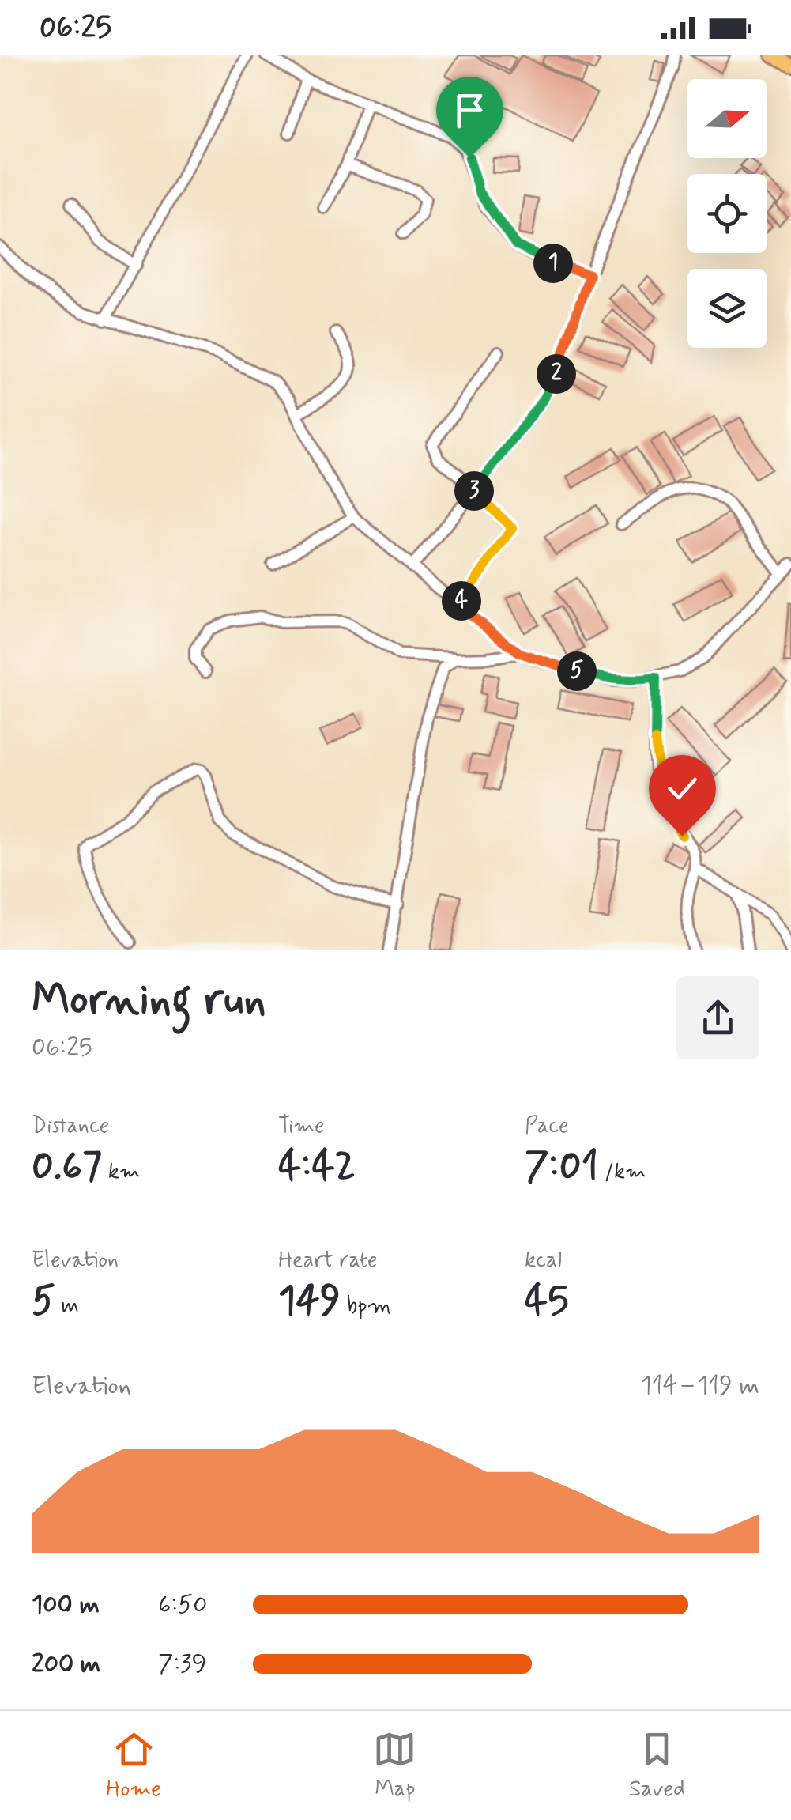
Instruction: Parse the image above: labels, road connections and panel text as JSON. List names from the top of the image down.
{
  "north": "right",
  "page": {
    "status": "06:25",
    "pins": [
      "1",
      "2",
      "3",
      "4",
      "5"
    ],
    "heading": ["Morning run", "06:25"],
    "stats": [
      ["Distance", "0.67 km"],
      ["Time", "4:42"],
      ["Pace", "7:01 /km"],
      ["Elevation", "5 m"],
      ["Heart rate", "149 bpm"],
      ["kcal", "45"]
    ],
    "chart": ["Elevation", "114–119 m"],
    "list": [
      {
        "name": "100 m",
        "note": "6:50"
      },
      {
        "name": "200 m",
        "note": "7:39"
      }
    ],
    "tabs": ["Home", "Map", "Saved"]
  }
}
